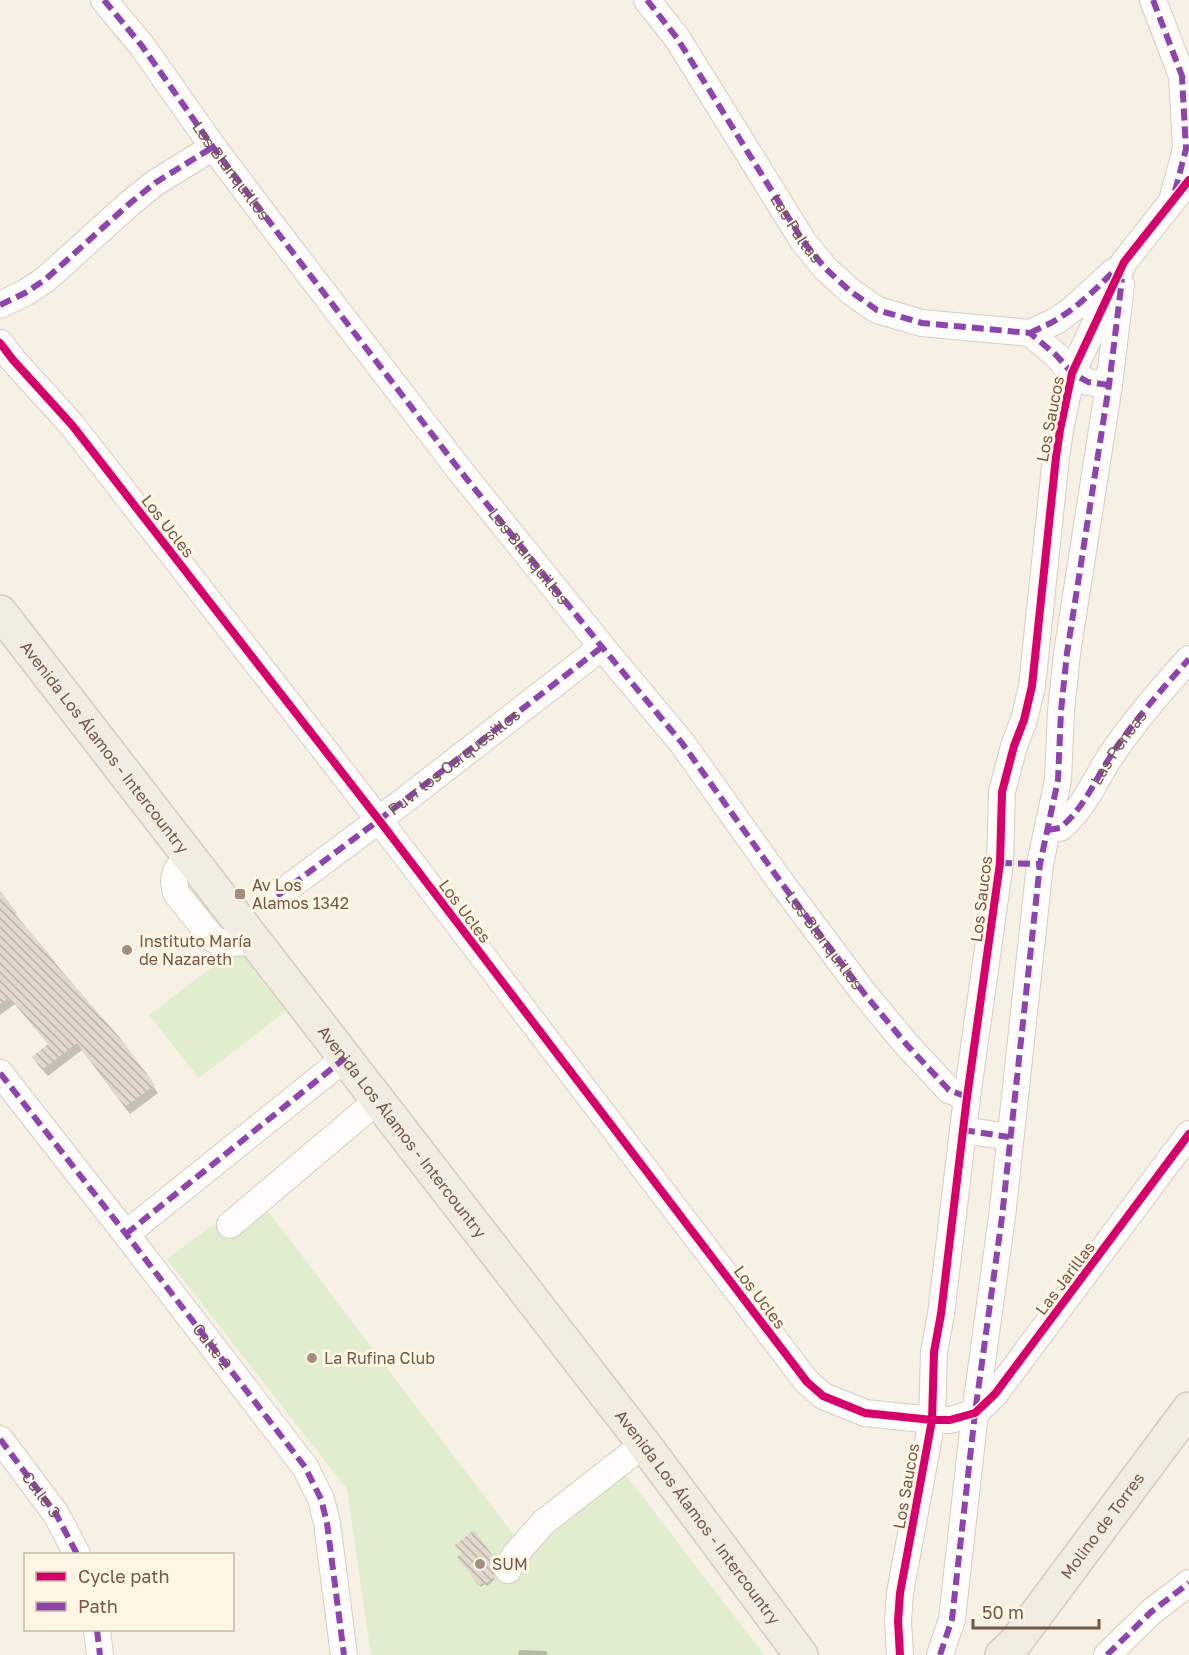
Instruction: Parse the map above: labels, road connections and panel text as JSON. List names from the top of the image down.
{
  "streets": {
    "main road": ["Avenida Los Álamos - Intercountry", "Molino de Torres"],
    "street": [
      "Los Blanquillos",
      "Las Paltas",
      "Los Saucos",
      "Los Ucles",
      "Las Pencas",
      "Puvr los Carquesillos",
      "Las Jarillas",
      "Calle 2",
      "Calle 3"
    ]
  },
  "crossings": [
    ["Los Blanquillos", "Los Saucos"],
    ["Los Blanquillos", "Puvr los Carquesillos"],
    ["Los Saucos", "Los Ucles"],
    ["Los Saucos", "Las Jarillas"],
    ["Los Ucles", "Puvr los Carquesillos"],
    ["Los Ucles", "Las Jarillas"]
  ],
  "places": {
    "transit": ["Av Los Alamos 1342"],
    "other": ["Instituto María de Nazareth", "La Rufina Club", "SUM"]
  },
  "legend": ["Cycle path", "Path"],
  "scale_bar": "50 m"
}
